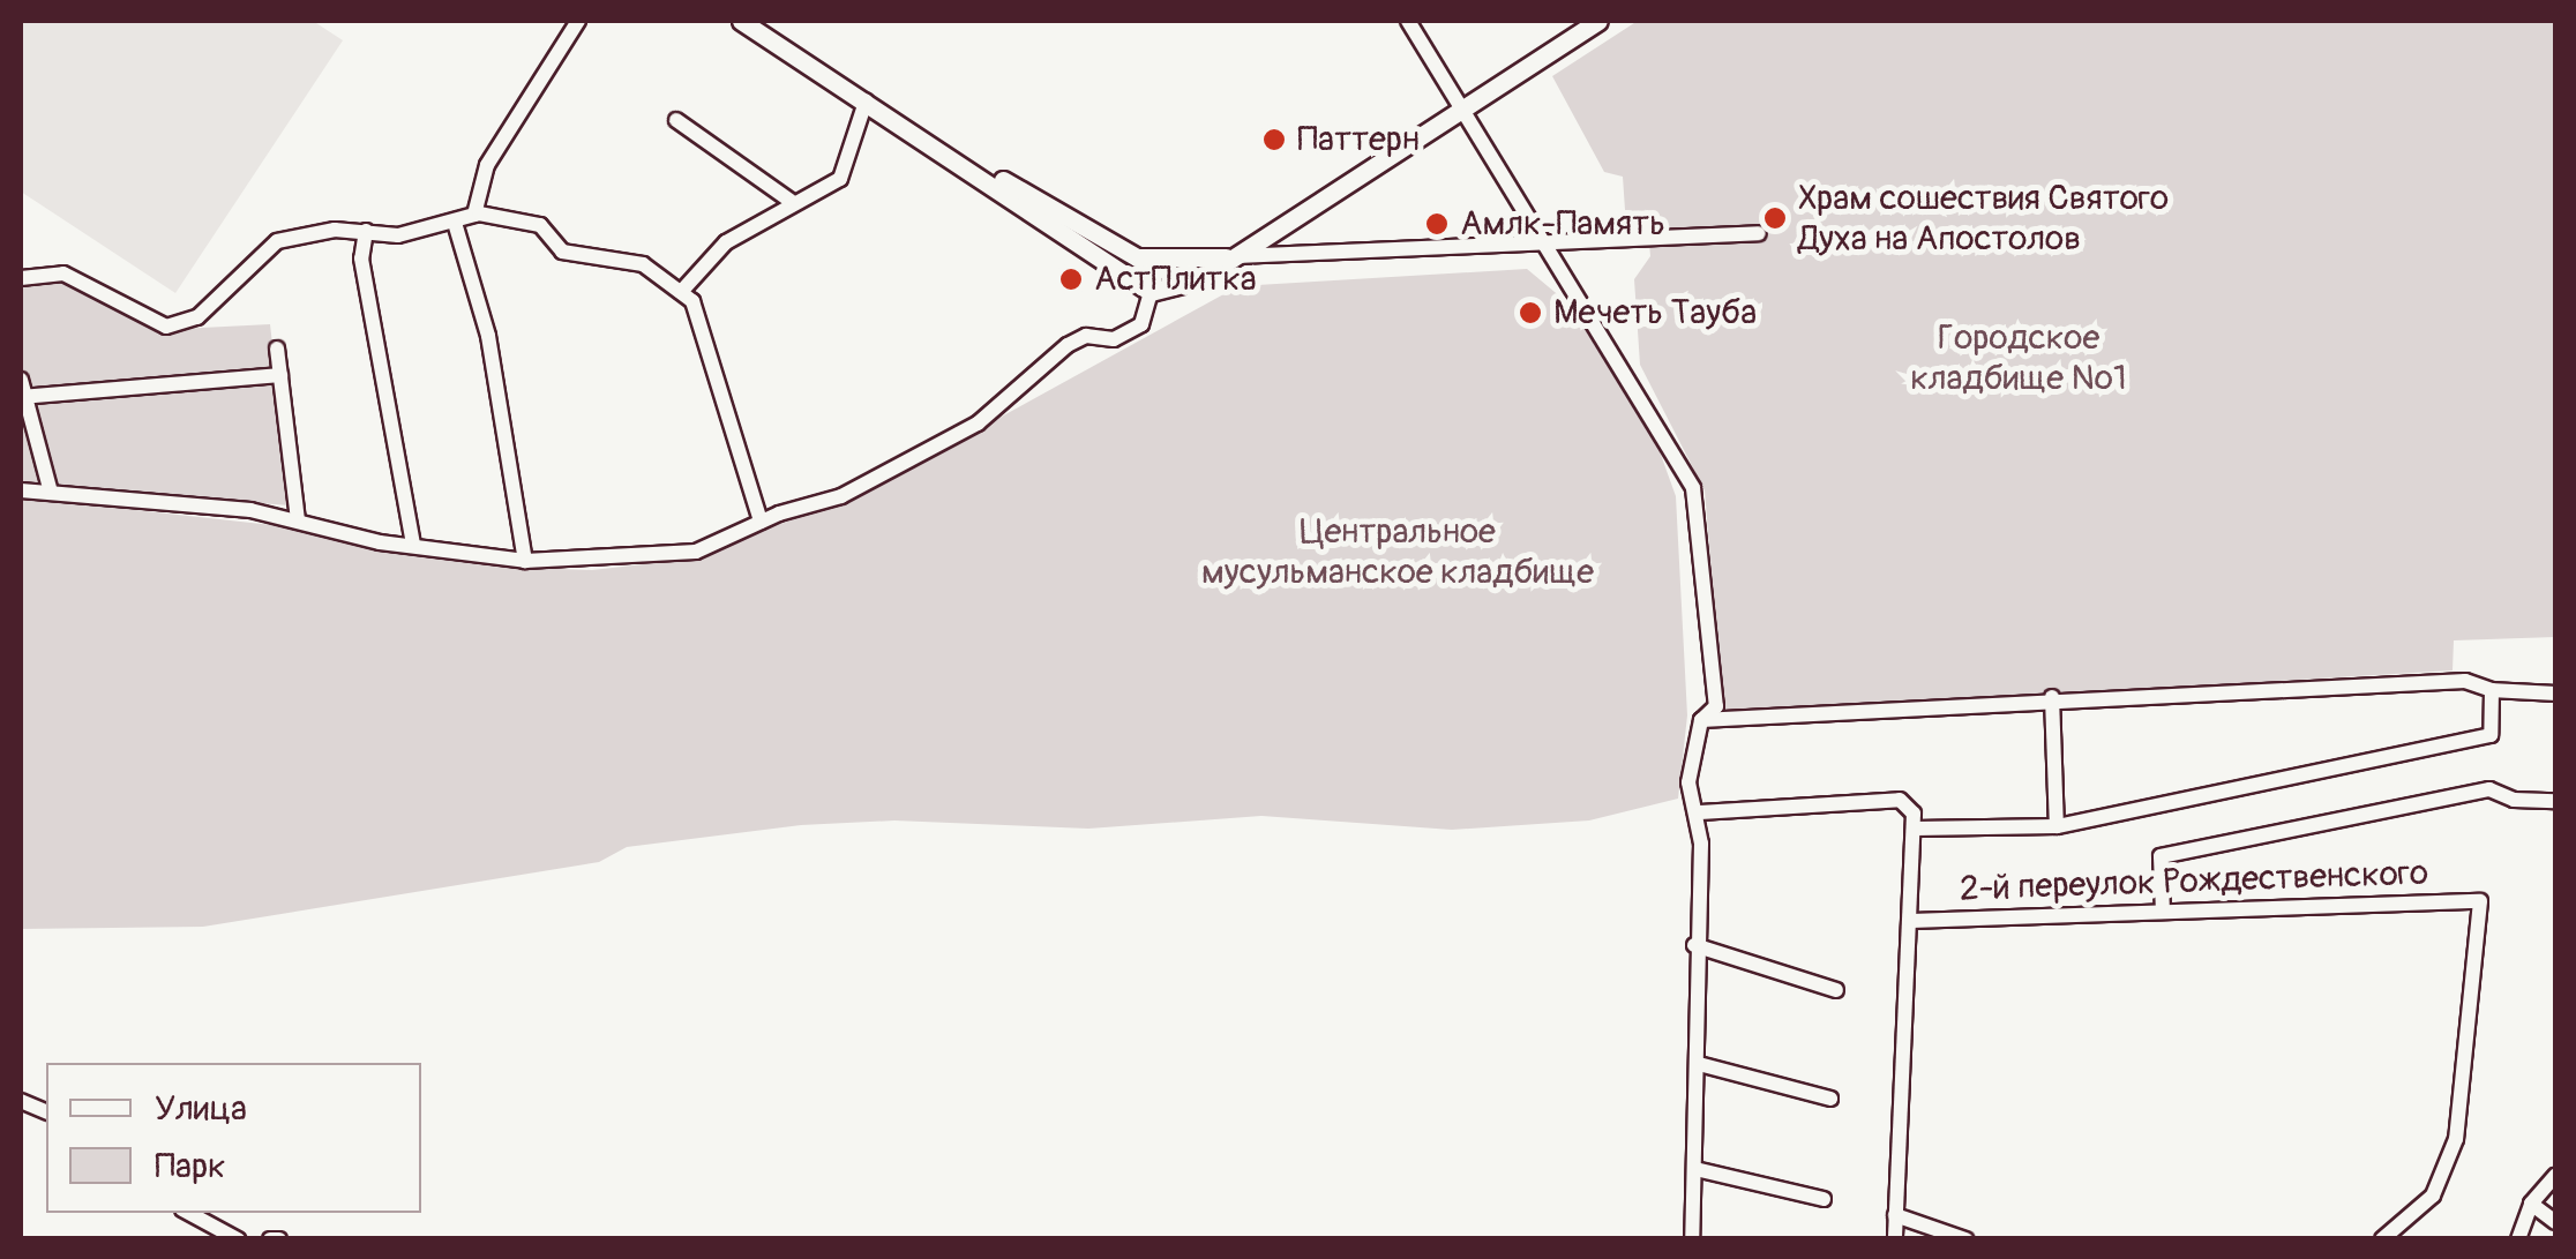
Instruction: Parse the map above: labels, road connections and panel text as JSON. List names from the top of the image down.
{
  "streets": {
    "street": ["2-й переулок Рождественского"]
  },
  "parks": ["Городское кладбище №1", "Центральное мусульманское кладбище"],
  "places": [
    "Паттерн",
    "Храм сошествия Святого Духа на Апостолов",
    "Амлк-Память",
    "АстПлитка",
    "Мечеть Тауба"
  ],
  "legend": ["Улица", "Парк"]
}
